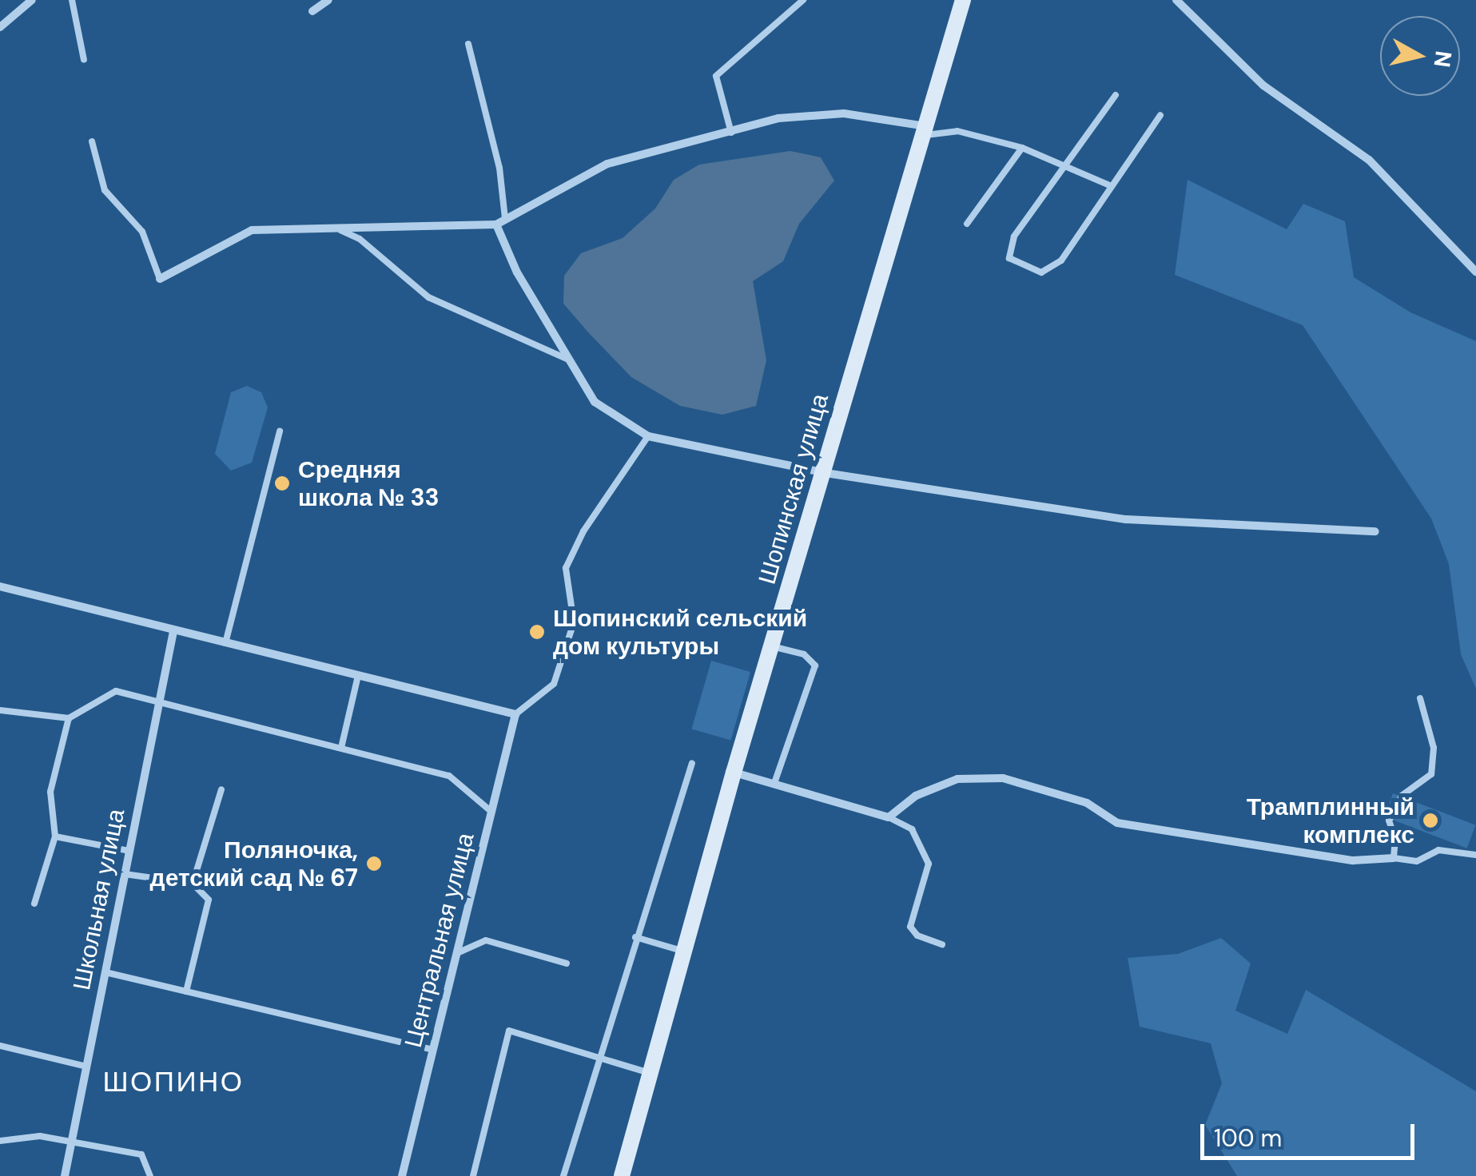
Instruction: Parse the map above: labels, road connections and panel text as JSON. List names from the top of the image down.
{
  "streets": {
    "street": ["Шопинская улица", "Школьная улица", "Центральная улица"]
  },
  "districts": ["ШОПИНО"],
  "places": [
    "Средняя школа № 33",
    "Шопинский сельский дом культуры",
    "Трамплинный комплекс",
    "Поляночка, детский сад № 67"
  ],
  "scale_bar": "100 m",
  "north": "right"
}
